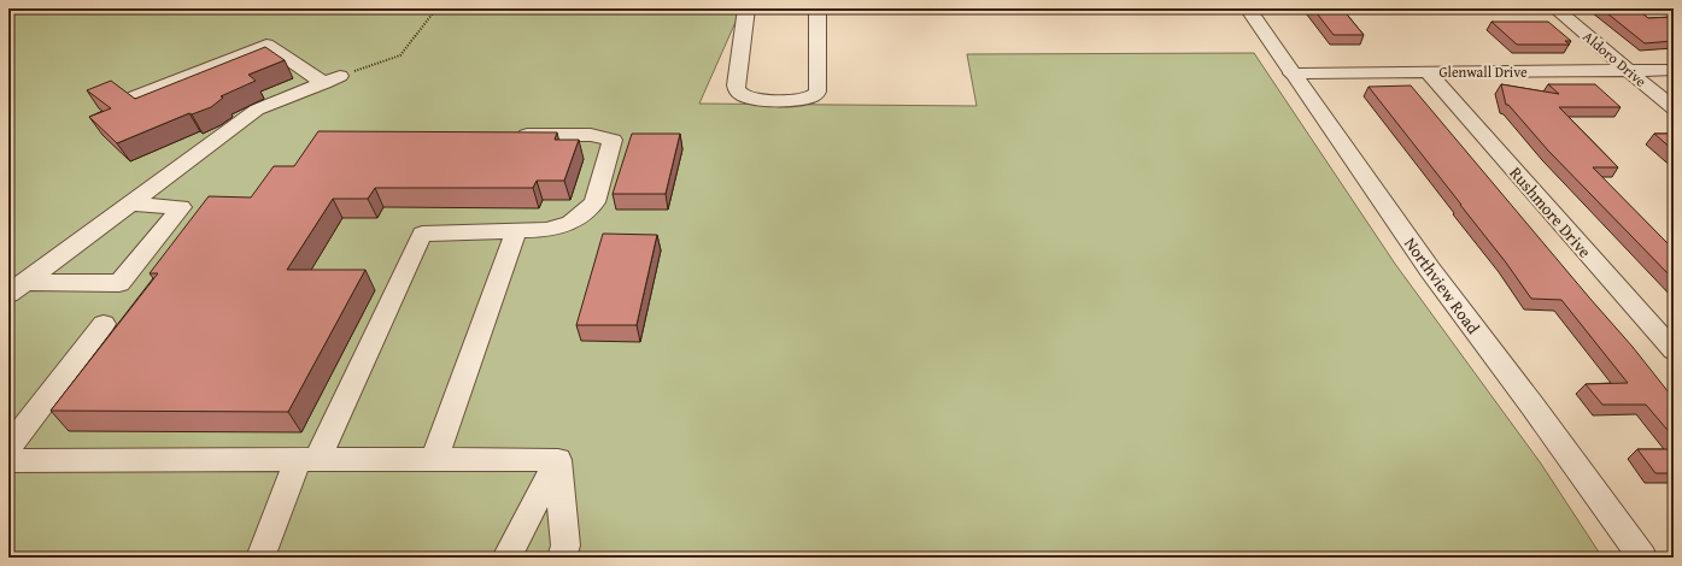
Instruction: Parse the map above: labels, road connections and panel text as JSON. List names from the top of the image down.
{
  "streets": {
    "street": [
      "Aldoro Drive",
      "Glenwall Drive",
      "Rushmore Drive",
      "Northview Road"
    ]
  },
  "crossings": [
    ["Aldoro Drive", "Glenwall Drive"],
    ["Glenwall Drive", "Rushmore Drive"],
    ["Glenwall Drive", "Northview Road"]
  ]
}
